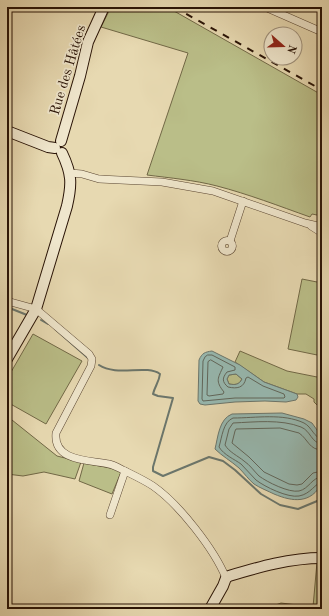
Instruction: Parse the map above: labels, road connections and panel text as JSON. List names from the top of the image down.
{
  "streets": {
    "street": ["Rue des Hâtées"]
  },
  "north": "right"
}
